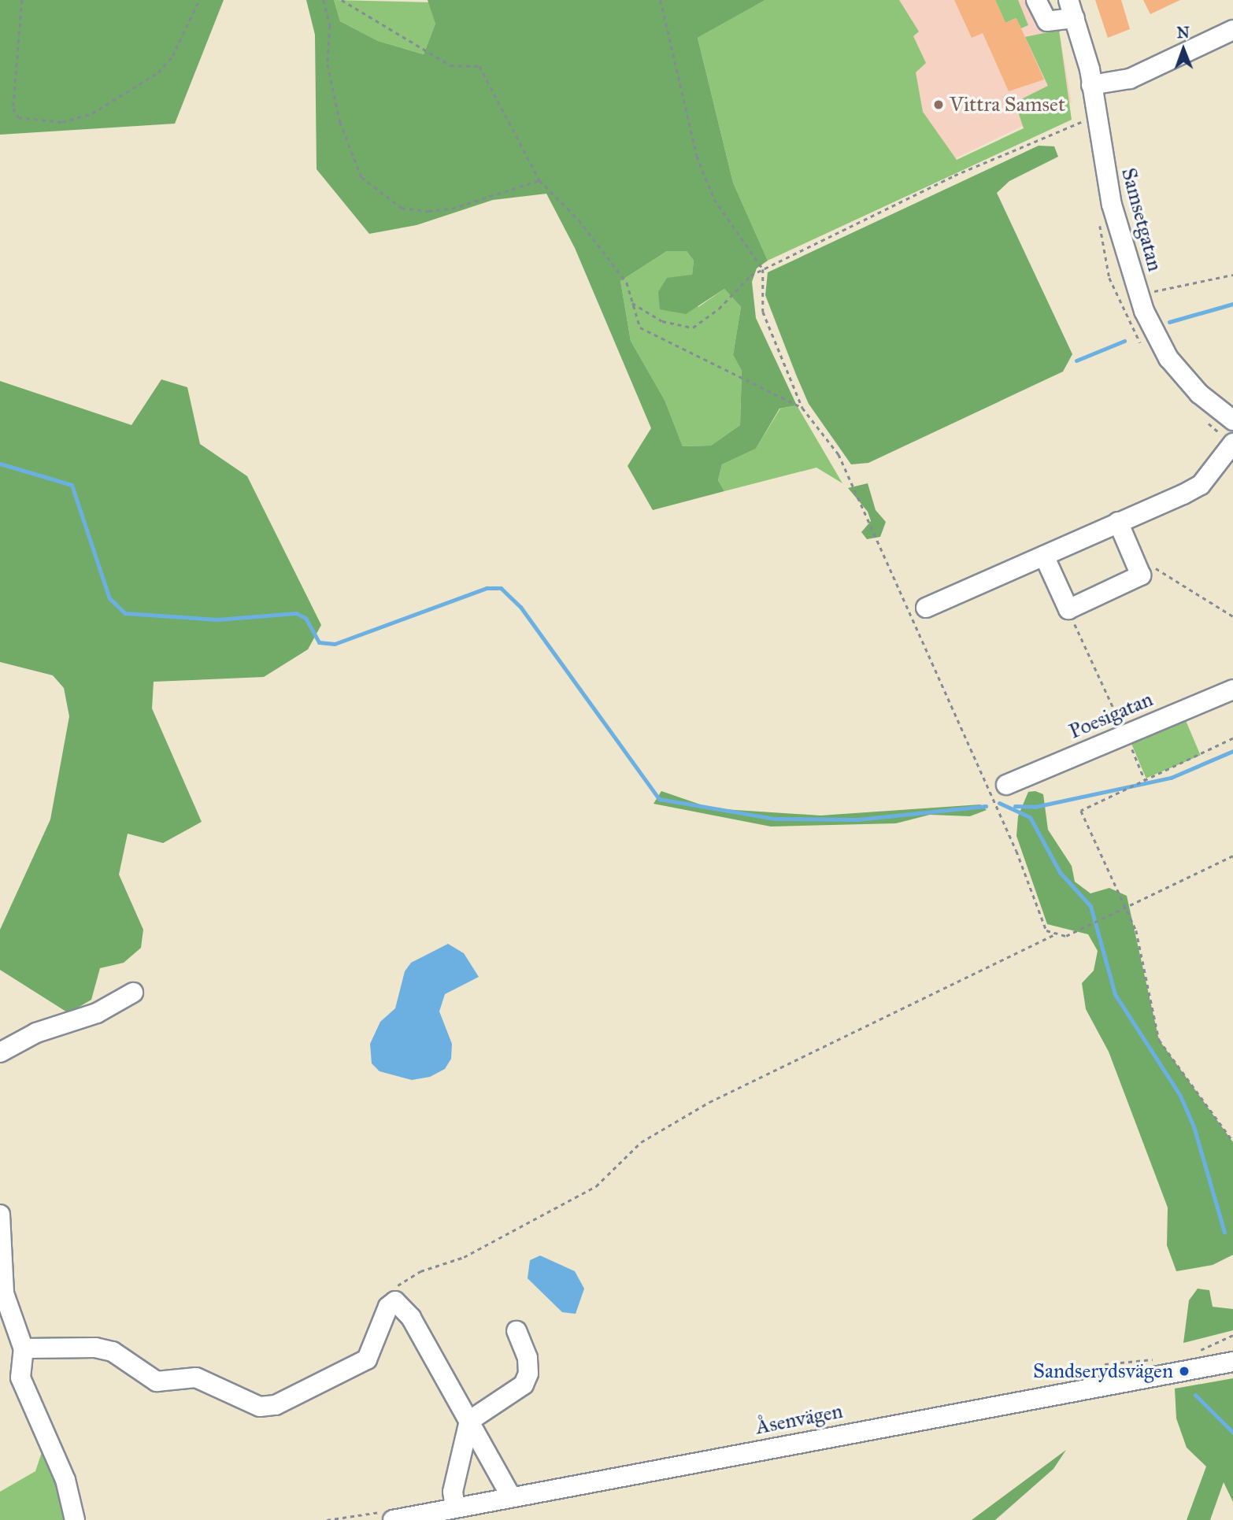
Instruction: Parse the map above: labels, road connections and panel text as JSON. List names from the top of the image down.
{
  "streets": {
    "street": ["Samsetgatan", "Poesigatan", "Åsenvägen"]
  },
  "places": ["Vittra Samset", "Sandserydsvägen"],
  "north": "top"
}
